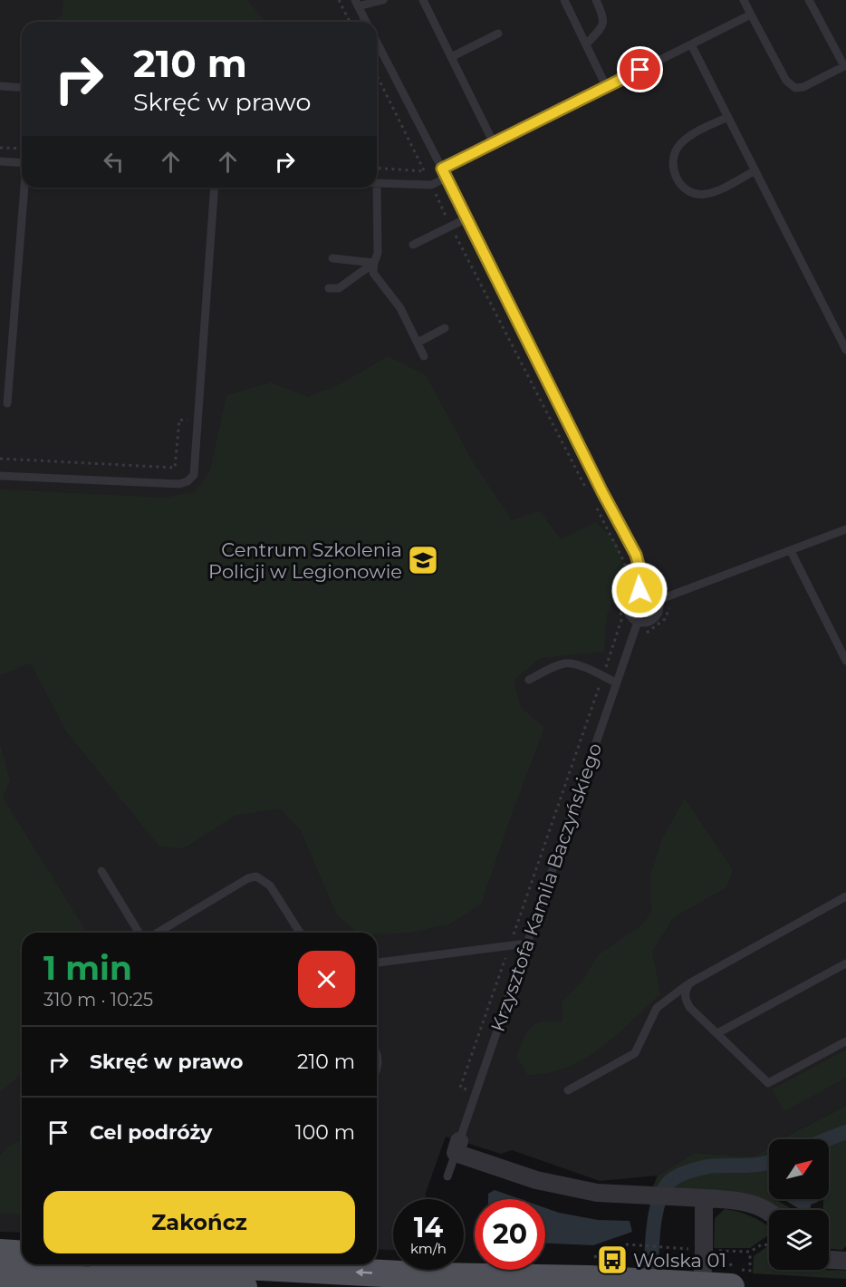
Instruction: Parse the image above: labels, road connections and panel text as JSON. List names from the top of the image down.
{
  "streets": {
    "lane": ["Krzysztofa Kamila Baczyńskiego"]
  },
  "places": {
    "school or university": ["Centrum Szkolenia Policji w Legionowie"],
    "bus stop": ["Wolska 01"]
  },
  "north": "top right",
  "page": {
    "turn": ["210 m", "Skręć w prawo"],
    "heading": ["1 min", "310 m · 10:25"],
    "list": [
      {
        "name": "Skręć w prawo",
        "value": "210 m"
      },
      {
        "name": "Cel podróży",
        "value": "100 m"
      }
    ],
    "buttons": "Zakończ",
    "speed": "14 km/h",
    "limit": "20"
  }
}
